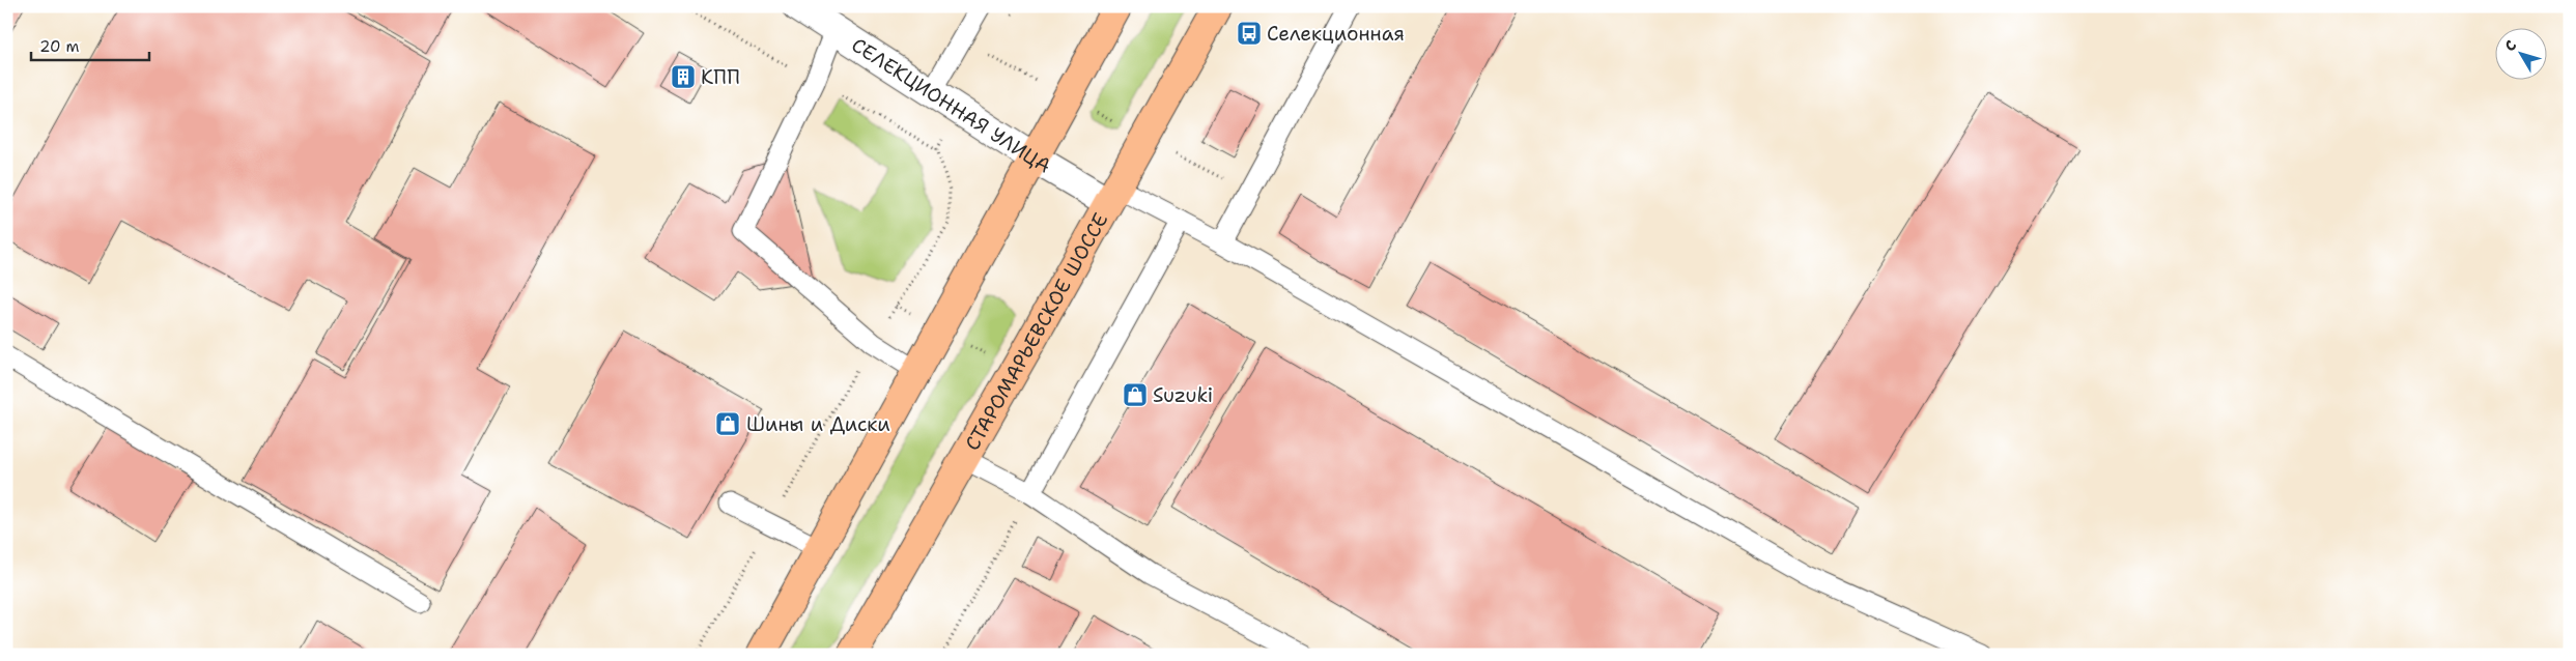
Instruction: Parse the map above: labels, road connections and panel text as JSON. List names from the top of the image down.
{
  "streets": {
    "main road": ["СТАРОМАРЬЕВСКОЕ ШОССЕ"],
    "street": ["СЕЛЕКЦИОННАЯ УЛИЦА"]
  },
  "crossings": [
    ["СЕЛЕКЦИОННАЯ УЛИЦА", "СТАРОМАРЬЕВСКОЕ ШОССЕ"]
  ],
  "places": {
    "bus stop": ["Селекционная"],
    "building": ["КПП"],
    "shop": ["Suzuki", "Шины и Диски"]
  },
  "scale_bar": "20 m",
  "north": "top left"
}
